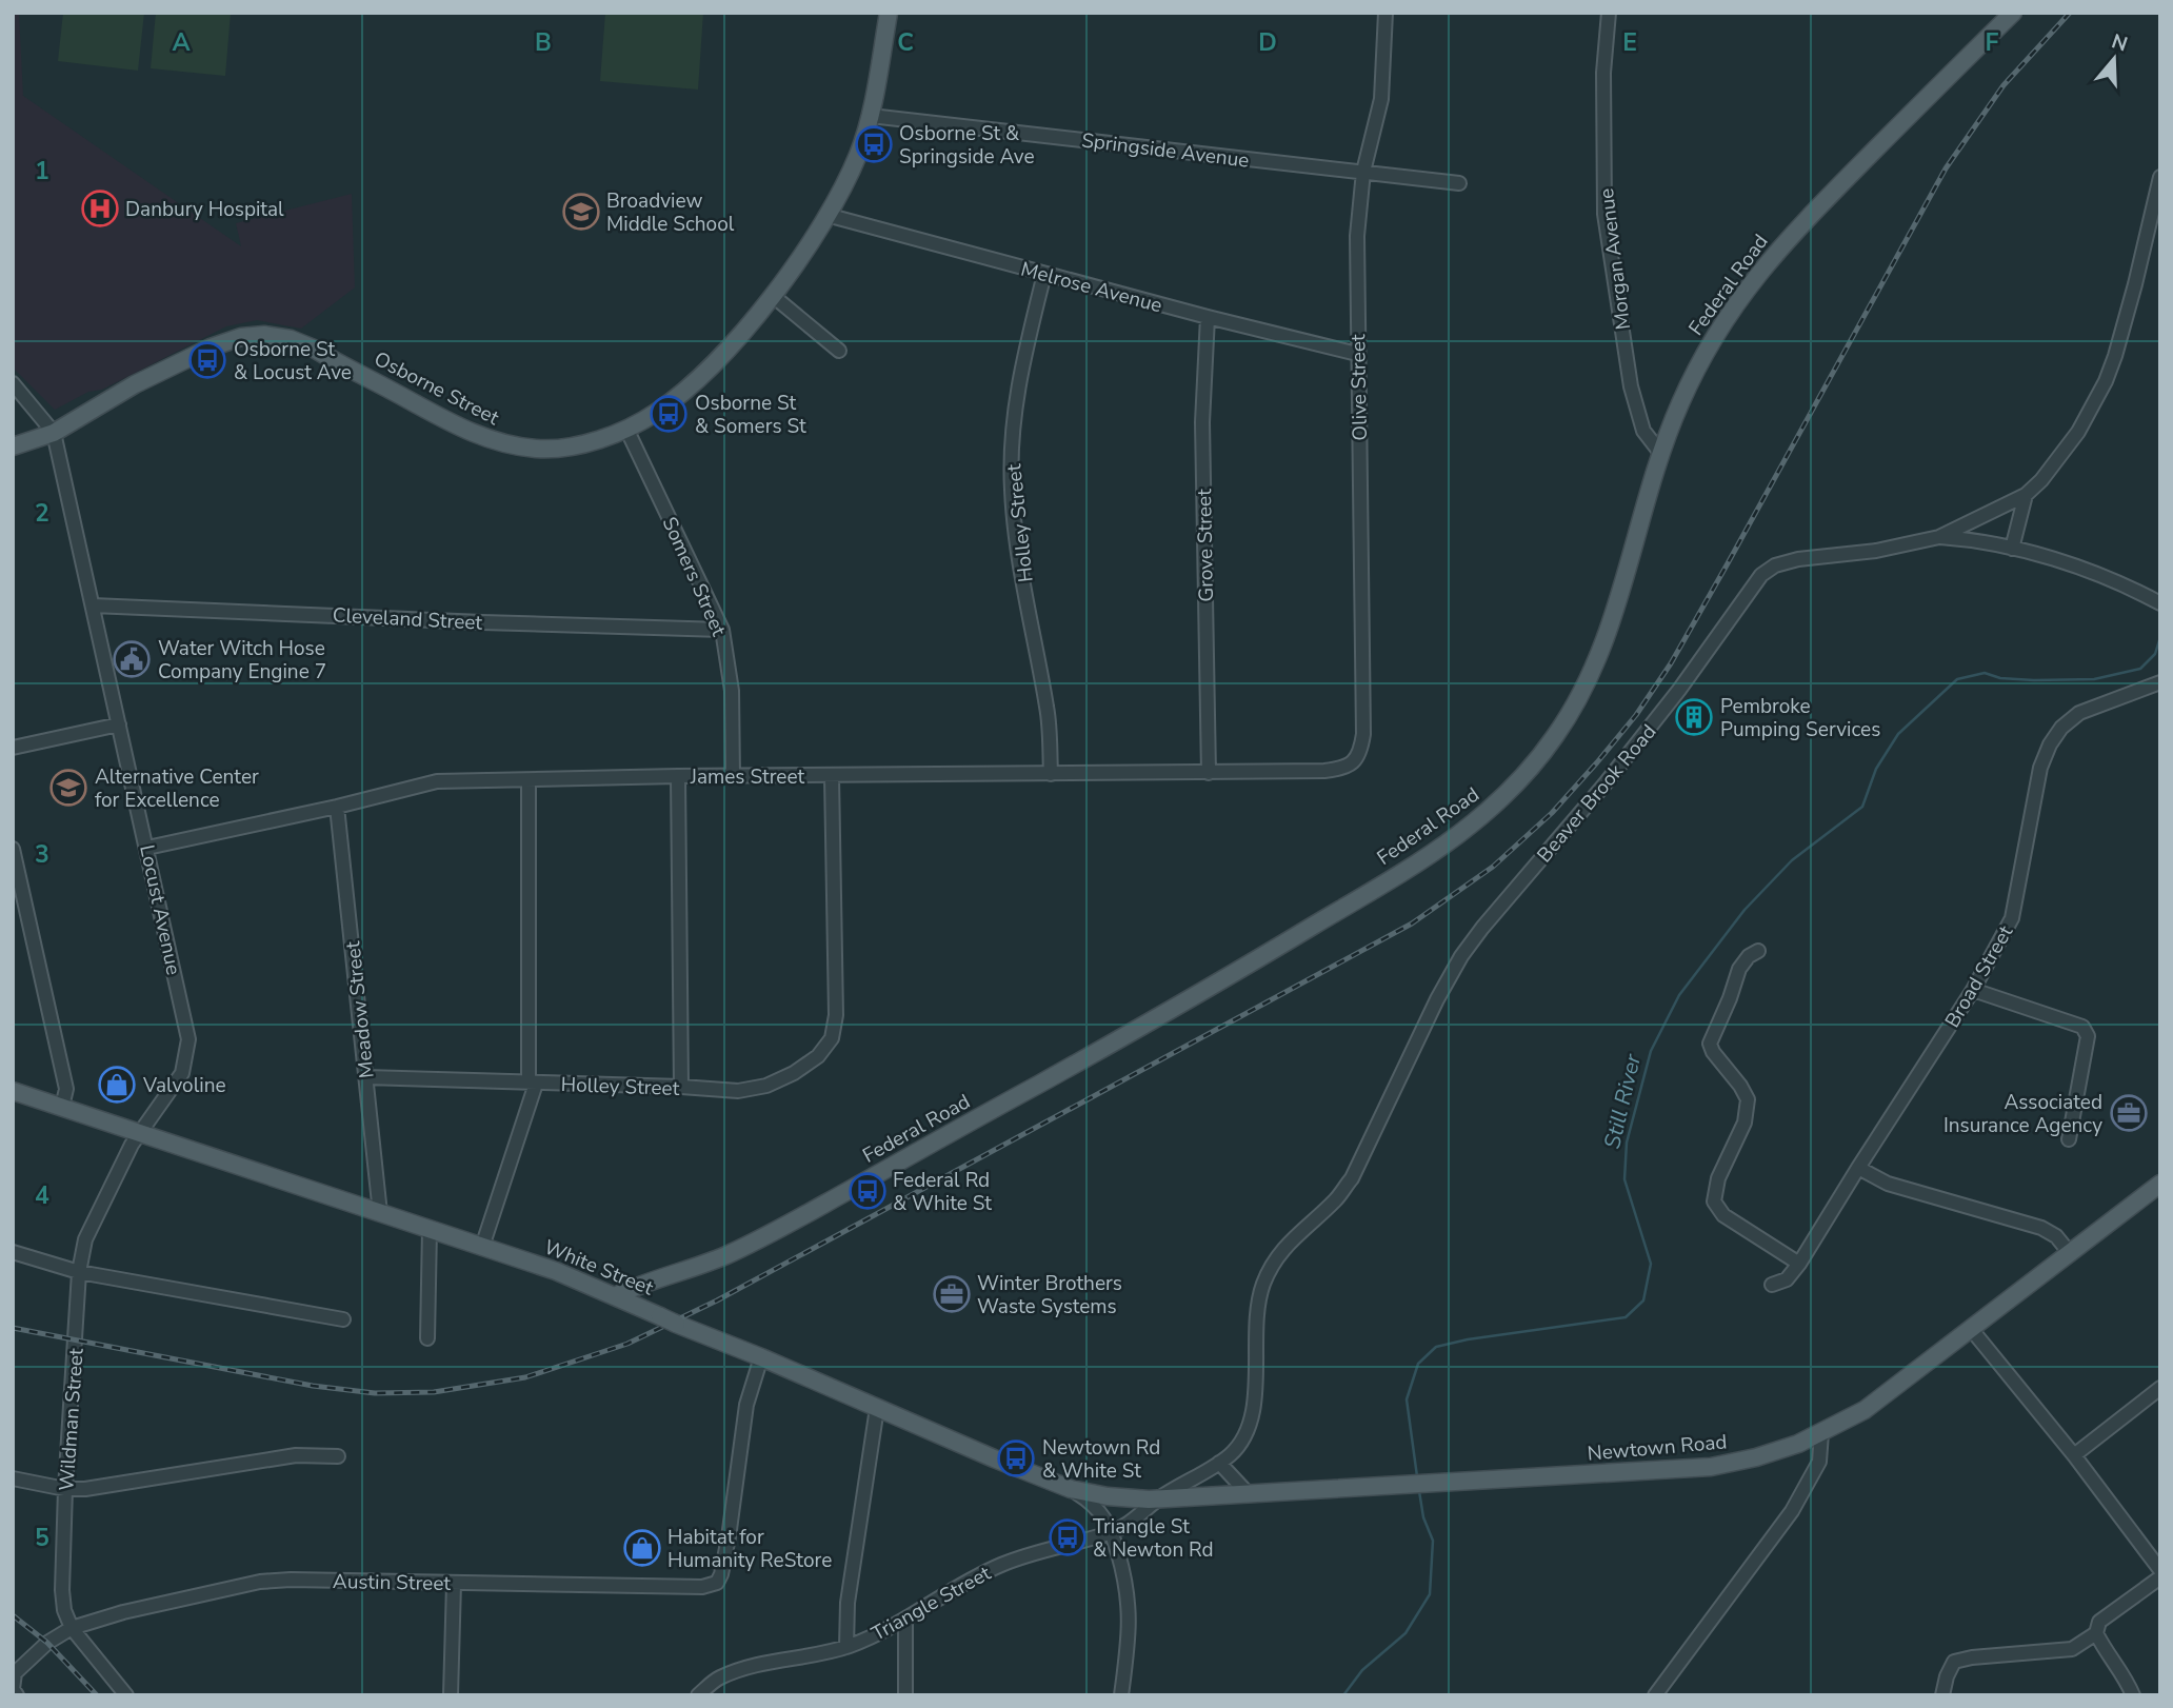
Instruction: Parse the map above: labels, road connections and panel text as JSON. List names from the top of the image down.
{
  "streets": {
    "main road": [
      "Federal Road",
      "Osborne Street",
      "White Street",
      "Newtown Road"
    ],
    "street": [
      "Springside Avenue",
      "Morgan Avenue",
      "Melrose Avenue",
      "Olive Street",
      "Holley Street",
      "Grove Street",
      "Somers Street",
      "Cleveland Street",
      "James Street",
      "Beaver Brook Road",
      "Locust Avenue",
      "Broad Street",
      "Meadow Street",
      "Wildman Street",
      "Austin Street",
      "Triangle Street"
    ]
  },
  "crossings": [
    ["Springside Avenue", "Osborne Street"],
    ["Springside Avenue", "Olive Street"],
    ["Morgan Avenue", "Federal Road"],
    ["Federal Road", "White Street"],
    ["Melrose Avenue", "Osborne Street"],
    ["Melrose Avenue", "Olive Street"],
    ["Melrose Avenue", "Holley Street"],
    ["Melrose Avenue", "Grove Street"],
    ["Osborne Street", "Somers Street"],
    ["Osborne Street", "Locust Avenue"],
    ["Olive Street", "James Street"],
    ["Holley Street", "James Street"],
    ["Holley Street", "Meadow Street"],
    ["Grove Street", "James Street"],
    ["Somers Street", "Cleveland Street"],
    ["Somers Street", "James Street"],
    ["Cleveland Street", "Locust Avenue"],
    ["James Street", "Locust Avenue"],
    ["James Street", "Meadow Street"],
    ["Beaver Brook Road", "White Street"],
    ["Beaver Brook Road", "Newtown Road"],
    ["Beaver Brook Road", "Triangle Street"],
    ["Locust Avenue", "White Street"],
    ["Locust Avenue", "Wildman Street"],
    ["Meadow Street", "White Street"],
    ["White Street", "Wildman Street"],
    ["White Street", "Newtown Road"],
    ["White Street", "Austin Street"],
    ["White Street", "Triangle Street"],
    ["Wildman Street", "Austin Street"],
    ["Newtown Road", "Triangle Street"]
  ],
  "water": ["Still River"],
  "places": {
    "bus stop": [
      "Osborne St & Springside Ave",
      "Osborne St & Locust Ave",
      "Osborne St & Somers St",
      "Federal Rd & White St",
      "Newtown Rd & White St",
      "Triangle St & Newton Rd"
    ],
    "hospital": ["Danbury Hospital"],
    "school or university": ["Broadview Middle School", "Alternative Center for Excellence"],
    "public building": ["Water Witch Hose Company Engine 7"],
    "building": ["Pembroke Pumping Services"],
    "shop": ["Valvoline", "Habitat for Humanity ReStore"],
    "office": ["Associated Insurance Agency", "Winter Brothers Waste Systems"]
  },
  "north": "top",
  "grid": {
    "columns": [
      "A",
      "B",
      "C",
      "D",
      "E",
      "F"
    ],
    "rows": [
      "1",
      "2",
      "3",
      "4",
      "5"
    ]
  }
}
